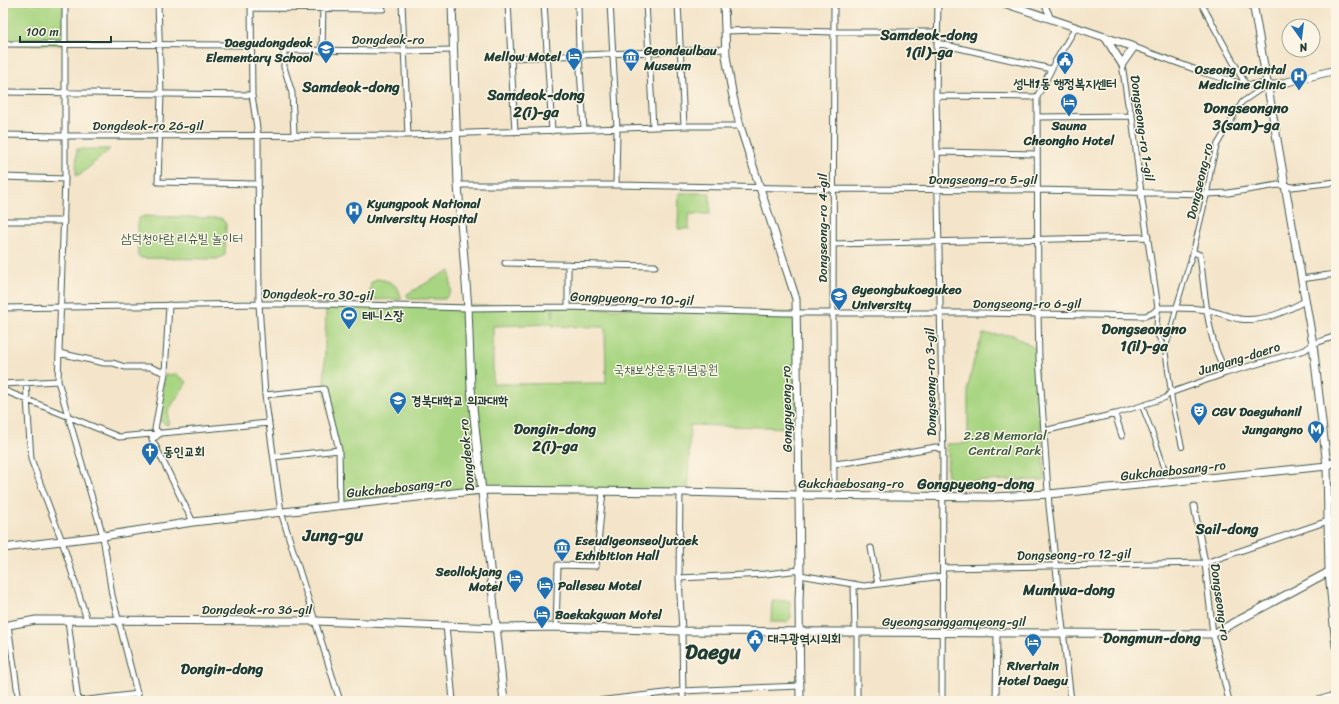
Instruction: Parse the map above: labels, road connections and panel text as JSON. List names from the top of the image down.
{
  "streets": {
    "main road": [
      "Dongdeok-ro",
      "Dongseong-ro 1-gil",
      "Gongpyeong-ro",
      "Gukchaebosang-ro",
      "Dongdeok-ro 36-gil",
      "Gyeongsanggamyeong-gil"
    ],
    "street": [
      "Dongdeok-ro 26-gil",
      "Dongseong-ro 5-gil",
      "Dongseong-ro",
      "Dongseong-ro 4-gil",
      "Dongdeok-ro 30-gil",
      "Gongpyeong-ro 10-gil",
      "Dongseong-ro 6-gil",
      "Jungang-daero",
      "Dongseong-ro 3-gil",
      "Dongseong-ro 12-gil"
    ]
  },
  "crossings": [
    ["Dongdeok-ro", "Dongdeok-ro 26-gil"],
    ["Dongdeok-ro", "Dongseong-ro 5-gil"],
    ["Dongdeok-ro", "Dongdeok-ro 30-gil"],
    ["Dongdeok-ro", "Gongpyeong-ro 10-gil"],
    ["Dongdeok-ro", "Gukchaebosang-ro"],
    ["Dongdeok-ro", "Dongdeok-ro 36-gil"],
    ["Dongdeok-ro", "Gyeongsanggamyeong-gil"],
    ["Dongseong-ro 1-gil", "Dongseong-ro 5-gil"],
    ["Dongseong-ro 5-gil", "Dongseong-ro"],
    ["Dongseong-ro 5-gil", "Dongseong-ro 4-gil"],
    ["Dongseong-ro 5-gil", "Dongseong-ro 3-gil"],
    ["Dongseong-ro 5-gil", "Gongpyeong-ro"],
    ["Dongseong-ro", "Dongseong-ro 6-gil"],
    ["Dongseong-ro", "Jungang-daero"],
    ["Dongseong-ro", "Dongseong-ro 12-gil"],
    ["Dongseong-ro", "Gyeongsanggamyeong-gil"],
    ["Dongseong-ro 4-gil", "Dongseong-ro 6-gil"],
    ["Dongseong-ro 4-gil", "Dongseong-ro 3-gil"],
    ["Dongseong-ro 4-gil", "Gukchaebosang-ro"],
    ["Dongdeok-ro 30-gil", "Gongpyeong-ro 10-gil"],
    ["Gongpyeong-ro 10-gil", "Dongseong-ro 6-gil"],
    ["Gongpyeong-ro 10-gil", "Gongpyeong-ro"],
    ["Dongseong-ro 6-gil", "Dongseong-ro 3-gil"],
    ["Dongseong-ro 6-gil", "Gongpyeong-ro"],
    ["Dongseong-ro 3-gil", "Gukchaebosang-ro"],
    ["Dongseong-ro 3-gil", "Dongseong-ro 12-gil"],
    ["Dongseong-ro 3-gil", "Gyeongsanggamyeong-gil"],
    ["Gongpyeong-ro", "Gukchaebosang-ro"],
    ["Gongpyeong-ro", "Gyeongsanggamyeong-gil"],
    ["Dongdeok-ro 36-gil", "Gyeongsanggamyeong-gil"]
  ],
  "districts": [
    "Samdeok-dong 1(il)-ga",
    "Samdeok-dong",
    "Samdeok-dong 2(i)-ga",
    "Dongseongno 3(sam)-ga",
    "Dongseongno 1(il)-ga",
    "Dongin-dong 2(i)-ga",
    "Gongpyeong-dong",
    "Sail-dong",
    "Jung-gu",
    "Munhwa-dong",
    "Dongmun-dong",
    "Daegu",
    "Dongin-dong"
  ],
  "parks": ["삼덕청아람 리슈빌 놀이터", "국채보상운동기념공원", "2.28 Memorial Central Park"],
  "places": {
    "school or university": ["Daegudongdeok Elementary School", "Gyeongbukoegukeo University", "경북대학교 의과대학"],
    "hotel": [
      "Mellow Motel",
      "Sauna Cheongho Hotel",
      "Seollokjang Motel",
      "Palleseu Motel",
      "Baekakgwan Motel",
      "Rivertain Hotel Daegu"
    ],
    "museum": ["Geondeulbau Museum", "Eseudigeonseoljutaek Exhibition Hall"],
    "public building": ["성내1동 행정복지센터", "대구광역시의회"],
    "hospital": ["Oseong Oriental Medicine Clinic", "Kyungpook National University Hospital"],
    "sports": ["테니스장"],
    "theatre": ["CGV Daeguhanil"],
    "metro station": ["Jungangno"],
    "church": ["동인교회"]
  },
  "scale_bar": "100 m",
  "north": "bottom"
}
